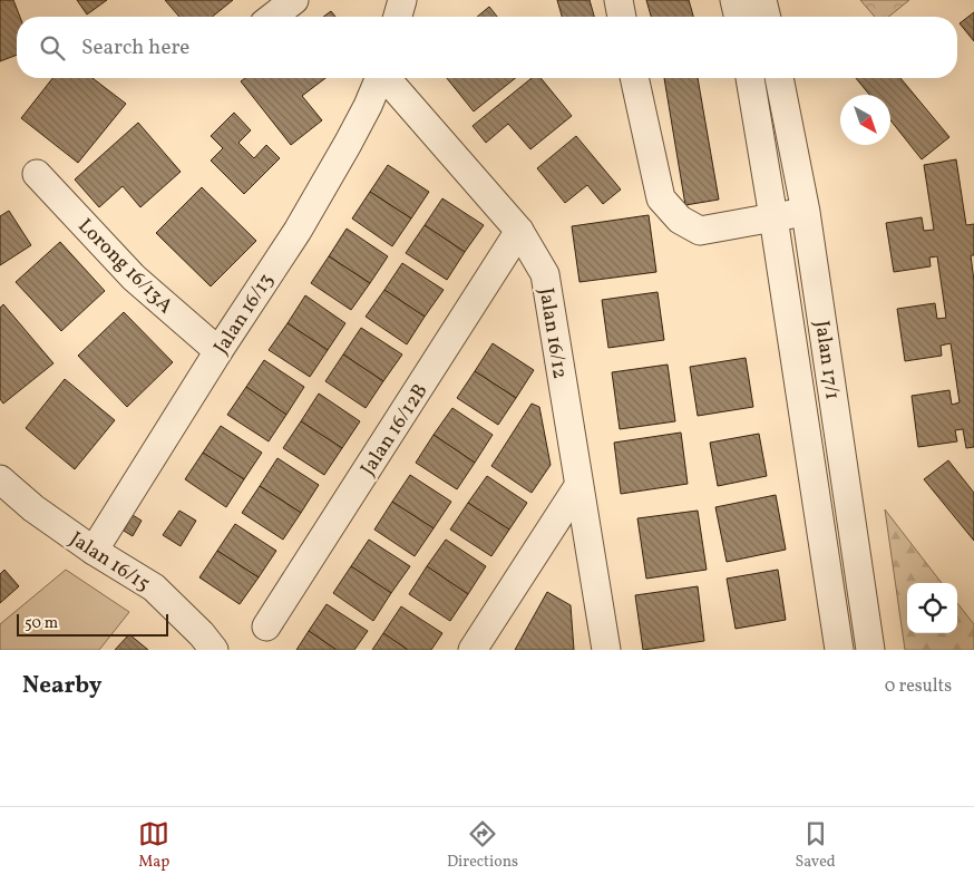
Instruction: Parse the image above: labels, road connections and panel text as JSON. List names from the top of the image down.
{
  "streets": {
    "street": [
      "Lorong 16/13A",
      "Jalan 16/13",
      "Jalan 16/12",
      "Jalan 17/1",
      "Jalan 16/12B",
      "Jalan 16/15"
    ]
  },
  "crossings": [
    ["Lorong 16/13A", "Jalan 16/13"],
    ["Jalan 16/13", "Jalan 16/15"],
    ["Jalan 16/12", "Jalan 16/12B"]
  ],
  "scale_bar": "50 m",
  "north": "bottom right",
  "page": {
    "search": "Search here",
    "scale": "50 m",
    "heading": ["Nearby", "0 results"],
    "nav": ["Map", "Directions", "Saved"]
  }
}
